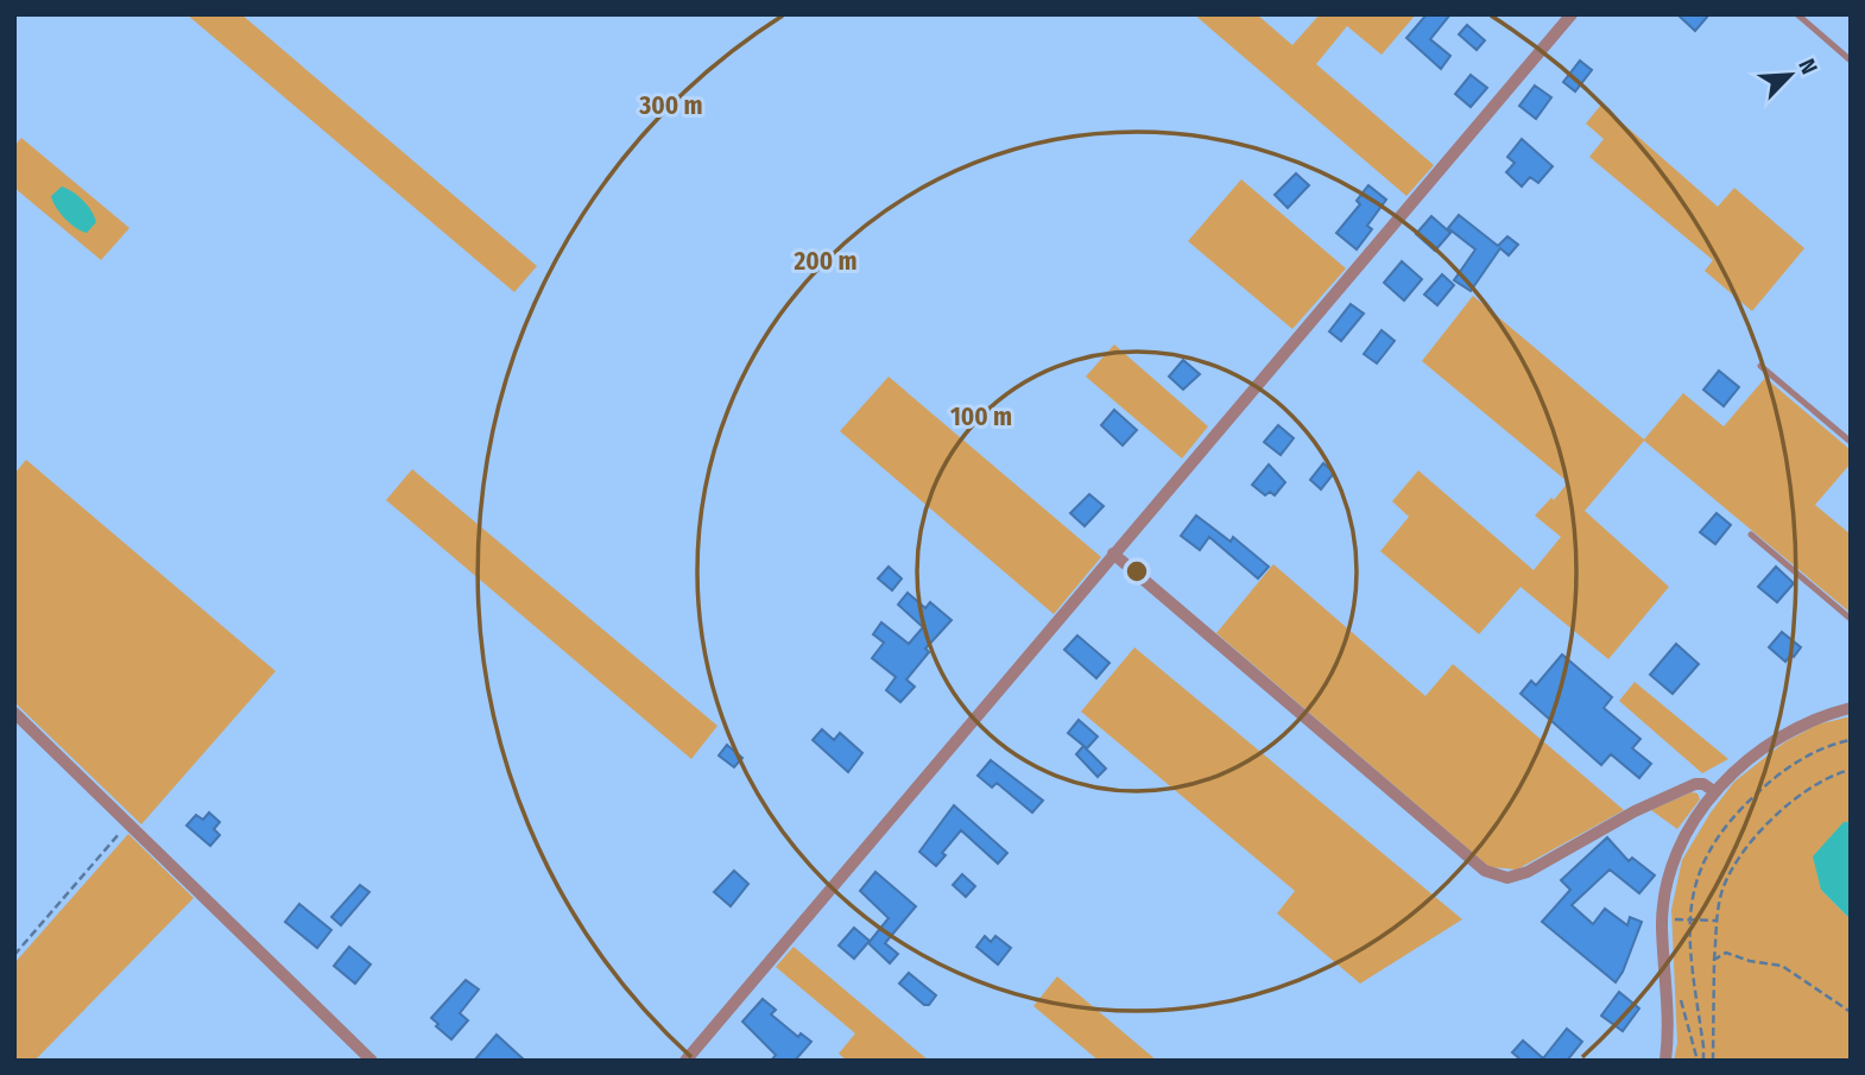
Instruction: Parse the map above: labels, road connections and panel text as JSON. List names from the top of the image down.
{
  "north": "top right",
  "rings": ["300 m", "200 m", "100 m"]
}
